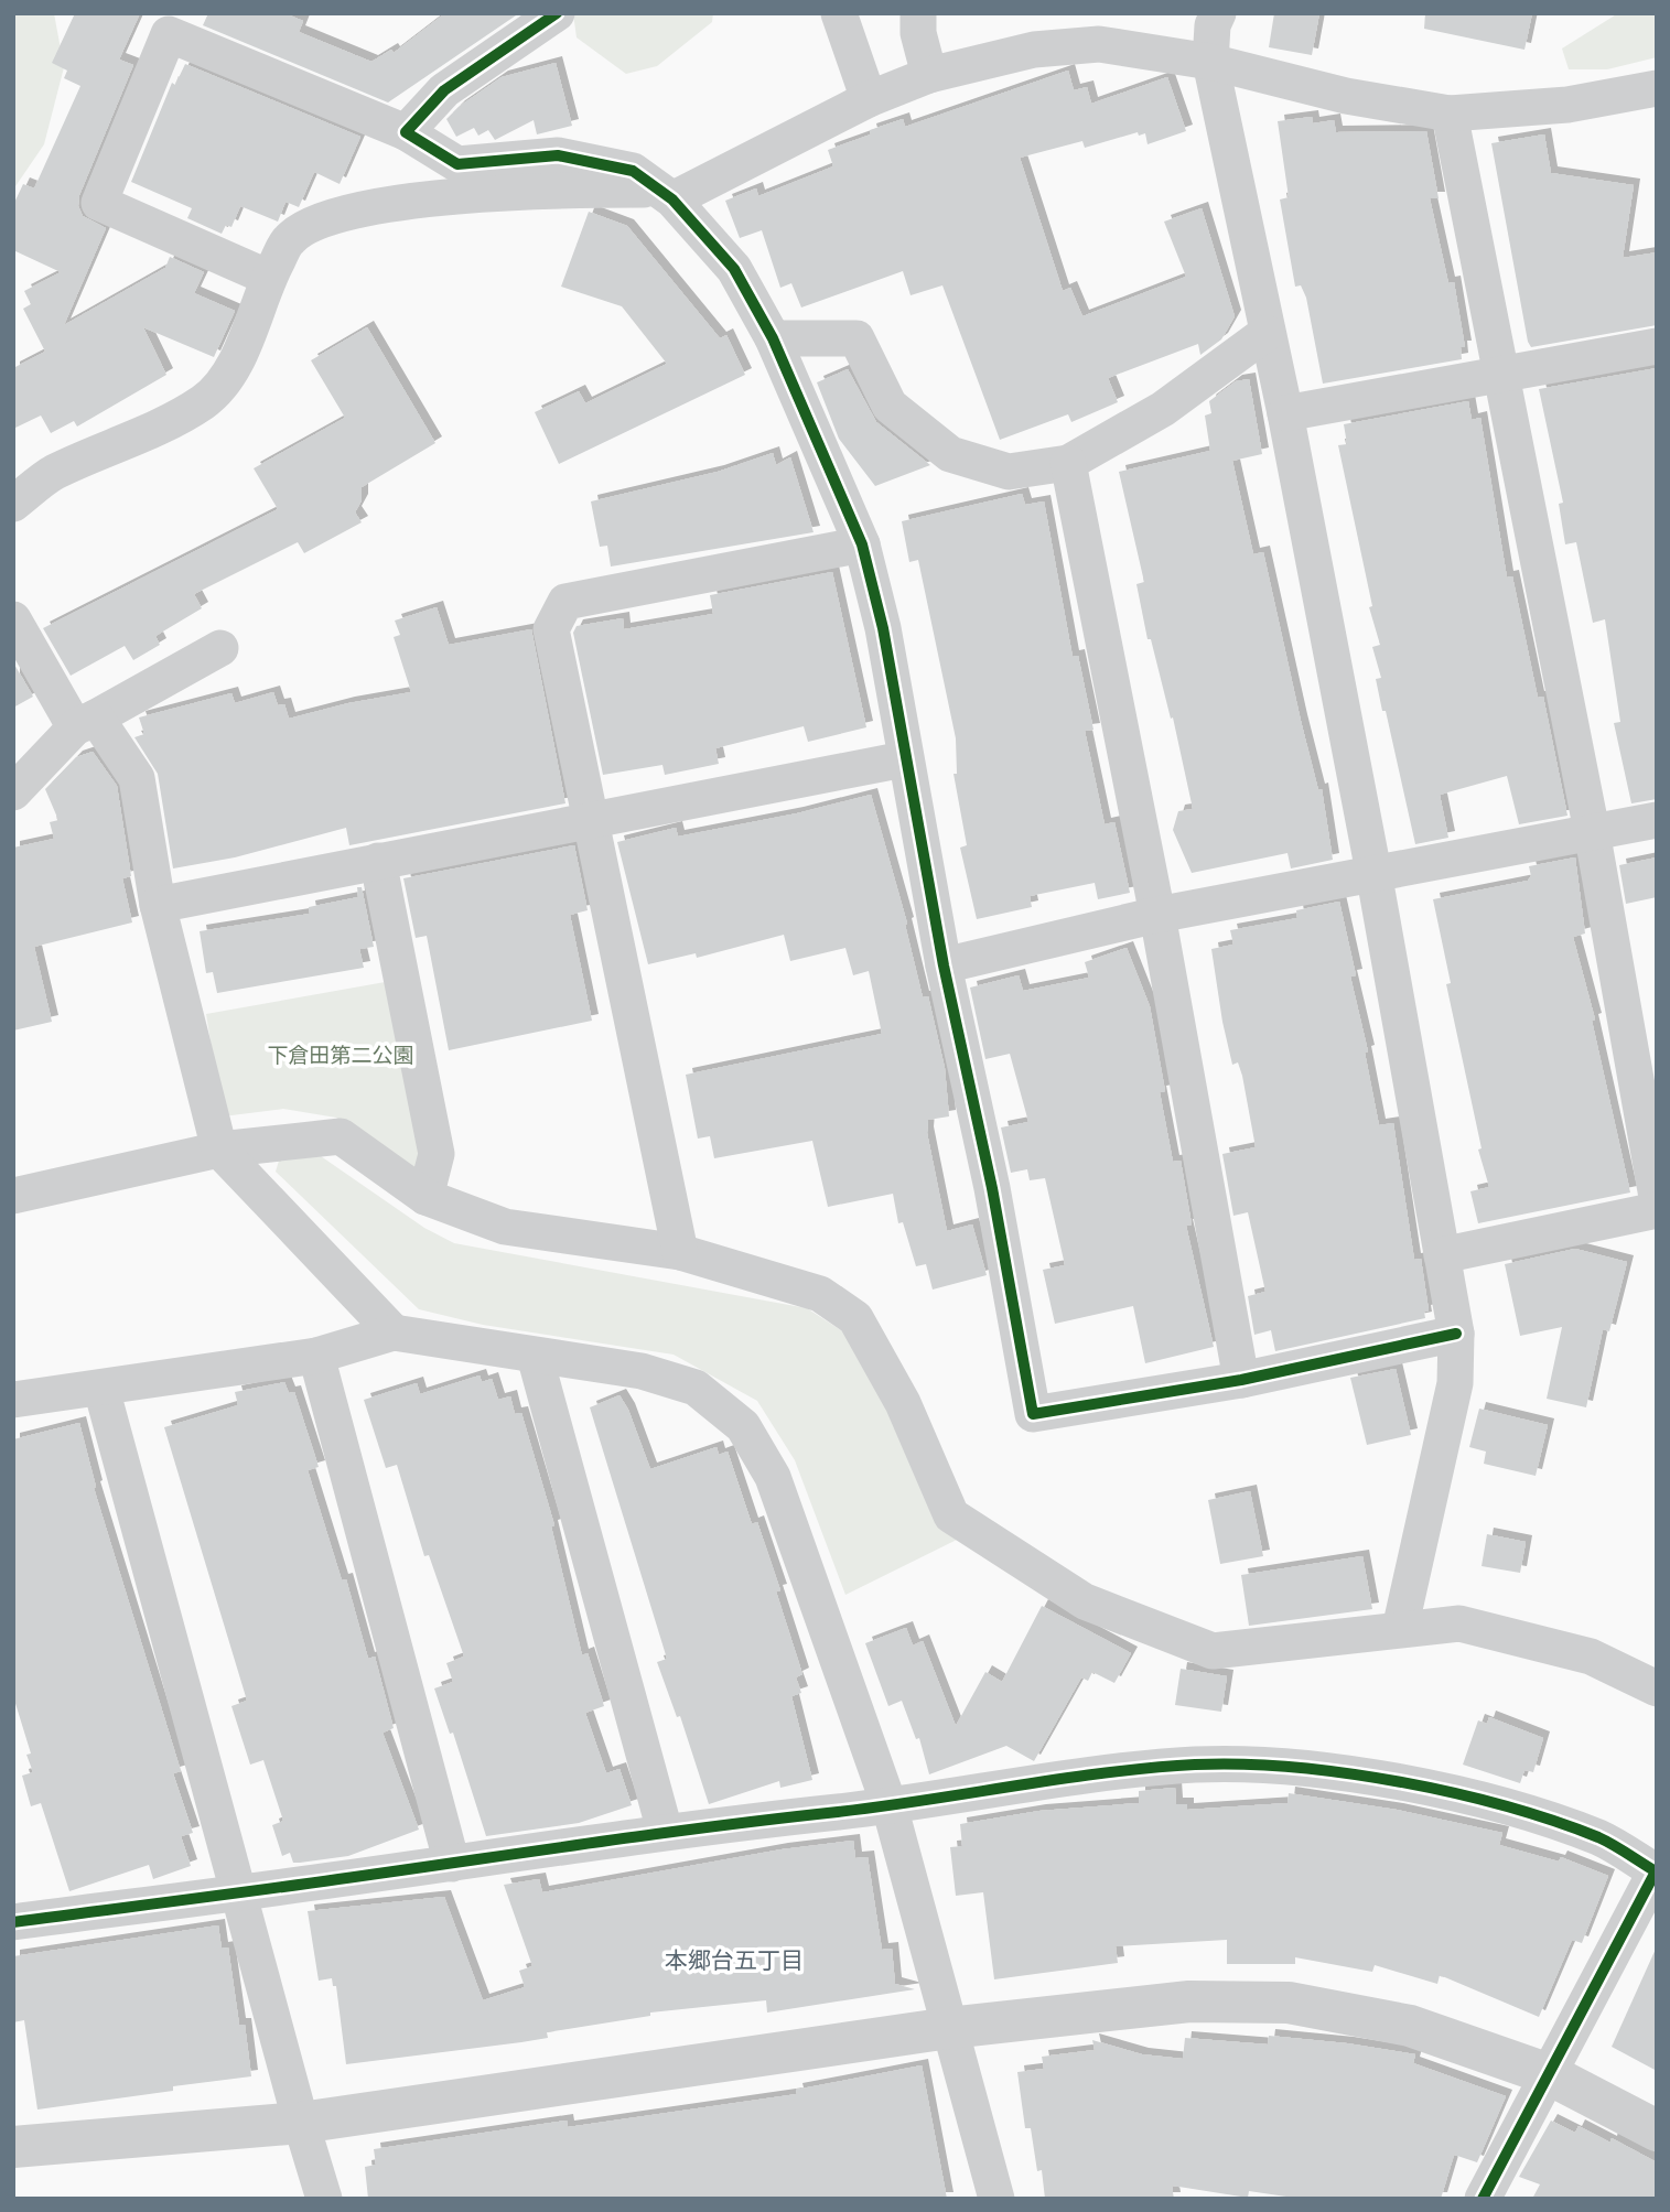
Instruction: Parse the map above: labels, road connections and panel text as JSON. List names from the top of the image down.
{
  "districts": ["本郷台五丁目"],
  "parks": ["下倉田第二公園"]
}
